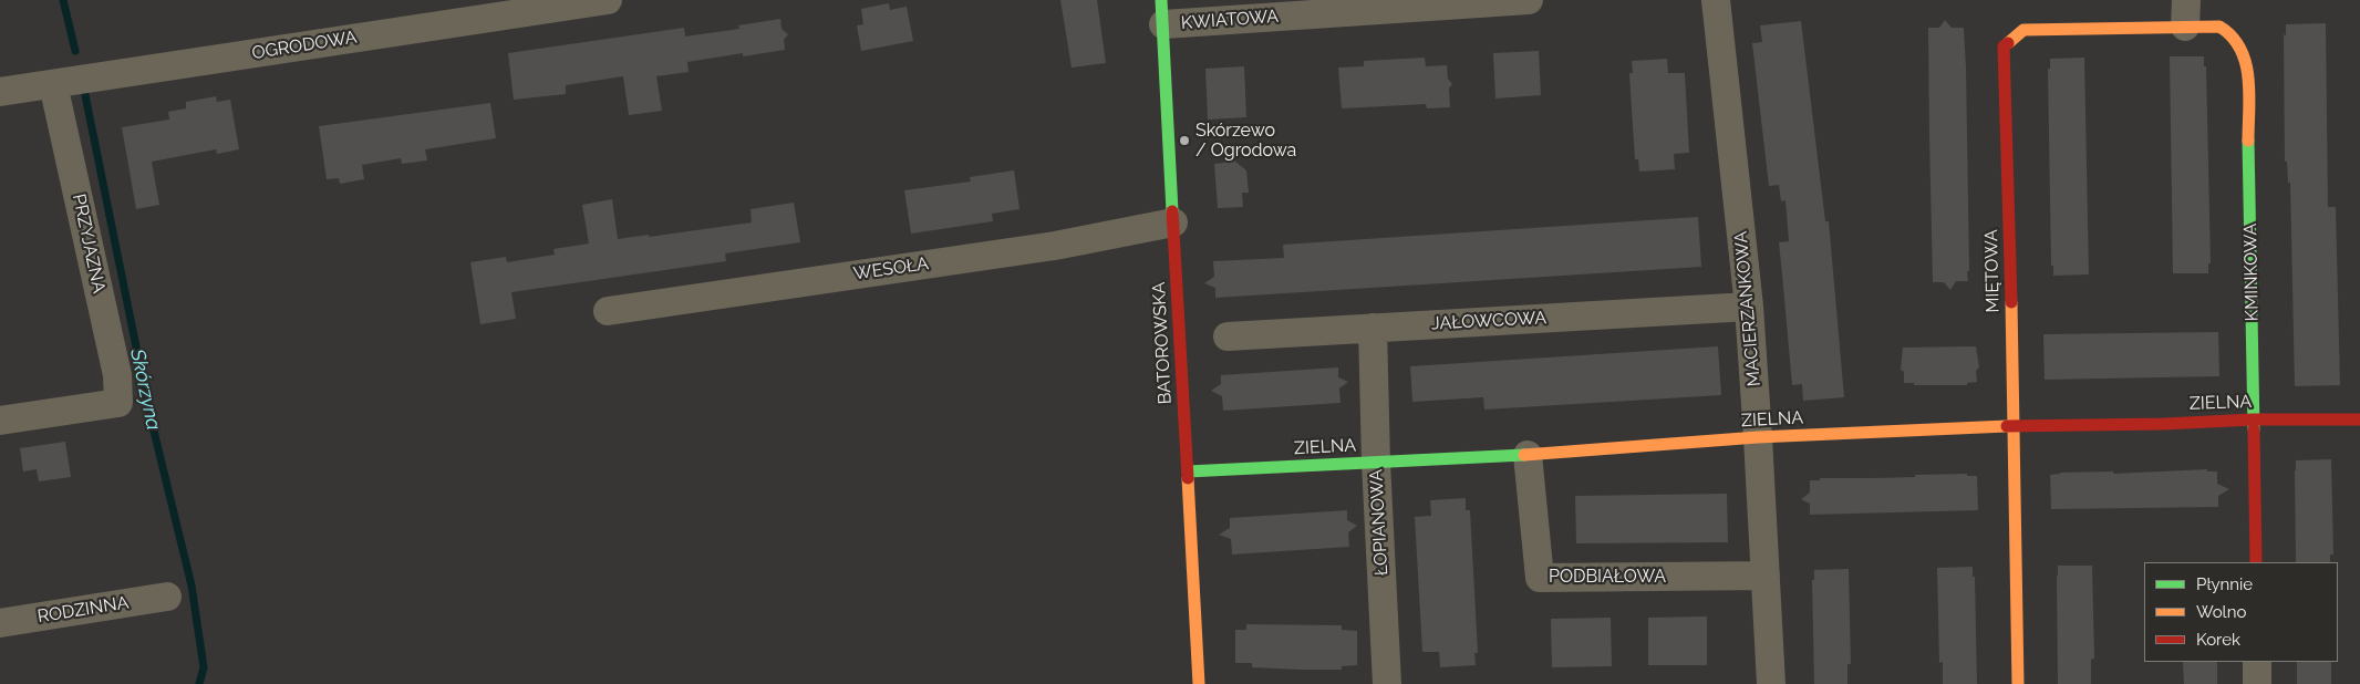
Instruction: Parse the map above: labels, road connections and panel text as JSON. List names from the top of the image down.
{
  "streets": {
    "street": [
      "KWIATOWA",
      "OGRODOWA",
      "PRZYJAZNA",
      "WESOŁA",
      "MIĘTOWA",
      "KMINKOWA",
      "MACIERZANKOWA",
      "JAŁOWCOWA",
      "BATOROWSKA",
      "ZIELNA",
      "ŁOPIANOWA",
      "PODBIAŁOWA",
      "RODZINNA"
    ]
  },
  "crossings": [
    ["KWIATOWA", "BATOROWSKA"],
    ["OGRODOWA", "PRZYJAZNA"],
    ["WESOŁA", "BATOROWSKA"],
    ["MIĘTOWA", "KMINKOWA"],
    ["MIĘTOWA", "ZIELNA"],
    ["KMINKOWA", "ZIELNA"],
    ["MACIERZANKOWA", "JAŁOWCOWA"],
    ["MACIERZANKOWA", "ZIELNA"],
    ["MACIERZANKOWA", "PODBIAŁOWA"],
    ["JAŁOWCOWA", "ŁOPIANOWA"],
    ["BATOROWSKA", "ZIELNA"],
    ["ZIELNA", "ŁOPIANOWA"],
    ["ZIELNA", "PODBIAŁOWA"]
  ],
  "water": ["Skórzyna"],
  "places": ["Skórzewo / Ogrodowa"],
  "legend": ["Płynnie", "Wolno", "Korek"]
}
